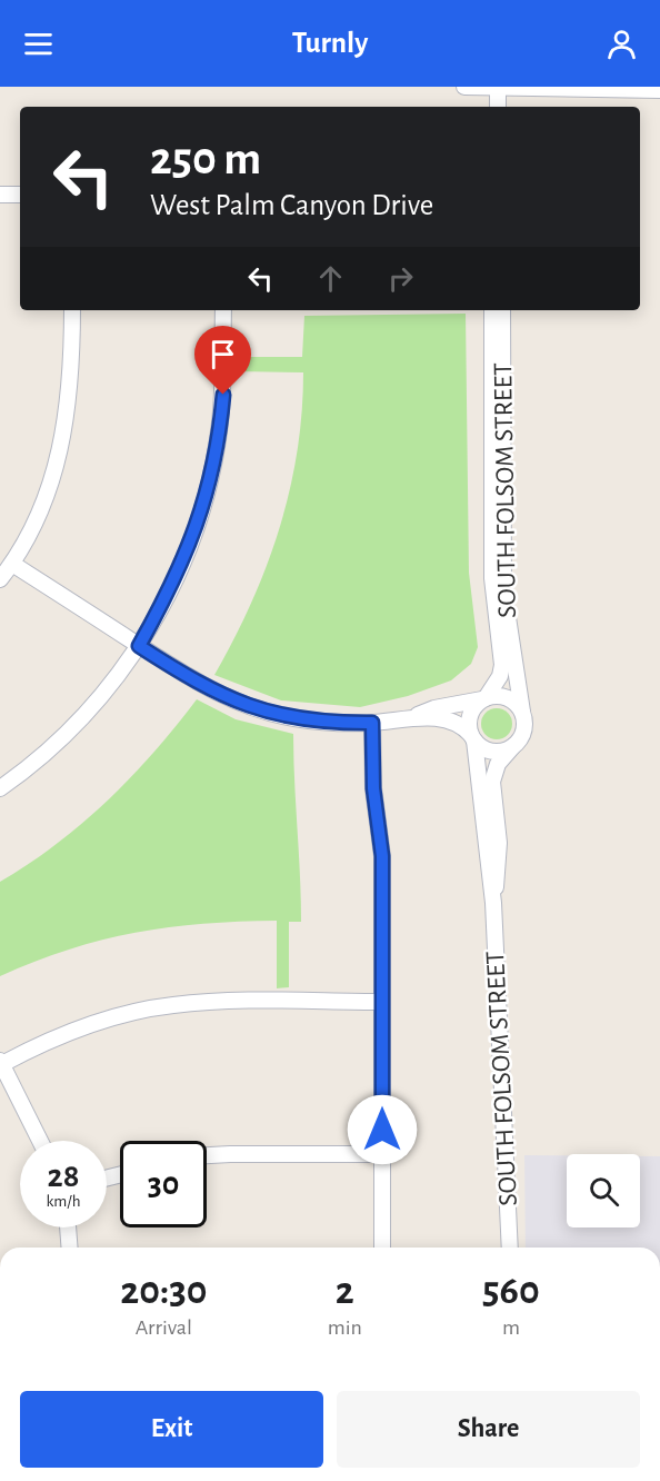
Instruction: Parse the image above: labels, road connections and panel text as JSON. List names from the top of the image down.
{
  "streets": {
    "street": ["SOUTH FOLSOM STREET"]
  },
  "page": {
    "header": "Turnly",
    "turn": ["250 m", "West Palm Canyon Drive"],
    "speed": "28 km/h",
    "limit": "30",
    "eta": [
      "20:30",
      "Arrival",
      "2",
      "min",
      "560",
      "m"
    ],
    "buttons": ["Exit", "Share"]
  }
}
